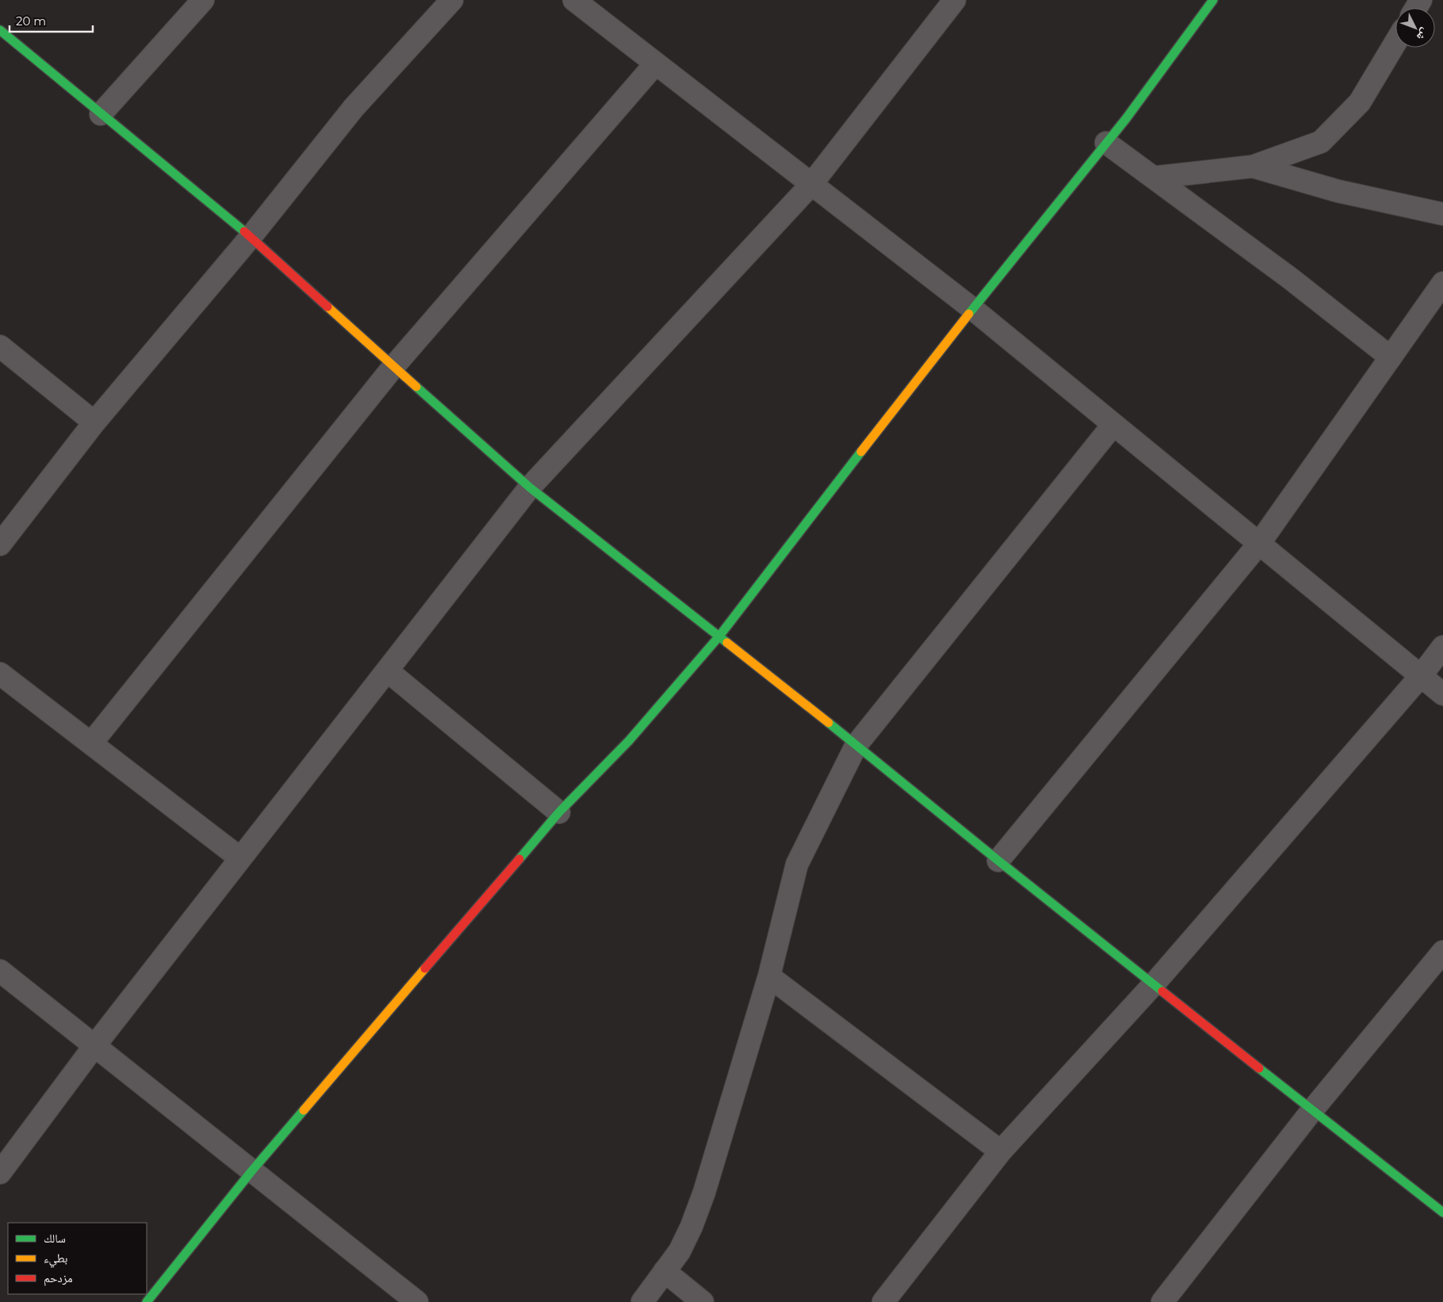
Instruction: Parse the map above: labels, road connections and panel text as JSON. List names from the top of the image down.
{
  "legend": ["سالك", "بطيء", "مزدحم"],
  "scale_bar": "20 m",
  "north": "bottom right"
}
